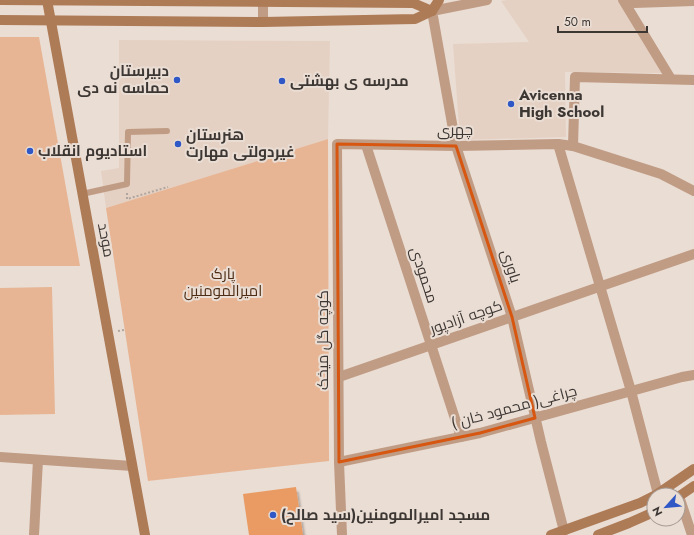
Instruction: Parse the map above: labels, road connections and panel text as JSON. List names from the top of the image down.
{
  "streets": {
    "street": [
      "چهری",
      "موحد",
      "یاوری",
      "محمودی",
      "کوچه آزادپور",
      "کوچه گل میخک",
      "چراغی( محمود خان )"
    ]
  },
  "crossings": [
    ["چهری", "یاوری"],
    ["چهری", "محمودی"],
    ["چهری", "کوچه گل میخک"],
    ["یاوری", "کوچه آزادپور"],
    ["یاوری", "چراغی( محمود خان )"],
    ["محمودی", "کوچه آزادپور"],
    ["محمودی", "چراغی( محمود خان )"],
    ["کوچه آزادپور", "کوچه گل میخک"],
    ["کوچه گل میخک", "چراغی( محمود خان )"]
  ],
  "parks": ["پارک امیرالمومنین"],
  "places": [
    "دبیرستان حماسه نه دی",
    "مدرسه ی بهشتی",
    "Avicenna High School",
    "هنرستان غیردولتی مهارت",
    "استادیوم انقلاب",
    "مسجد امیرالمومنین(سید صالح)"
  ],
  "scale_bar": "50 m",
  "north": "bottom left"
}
